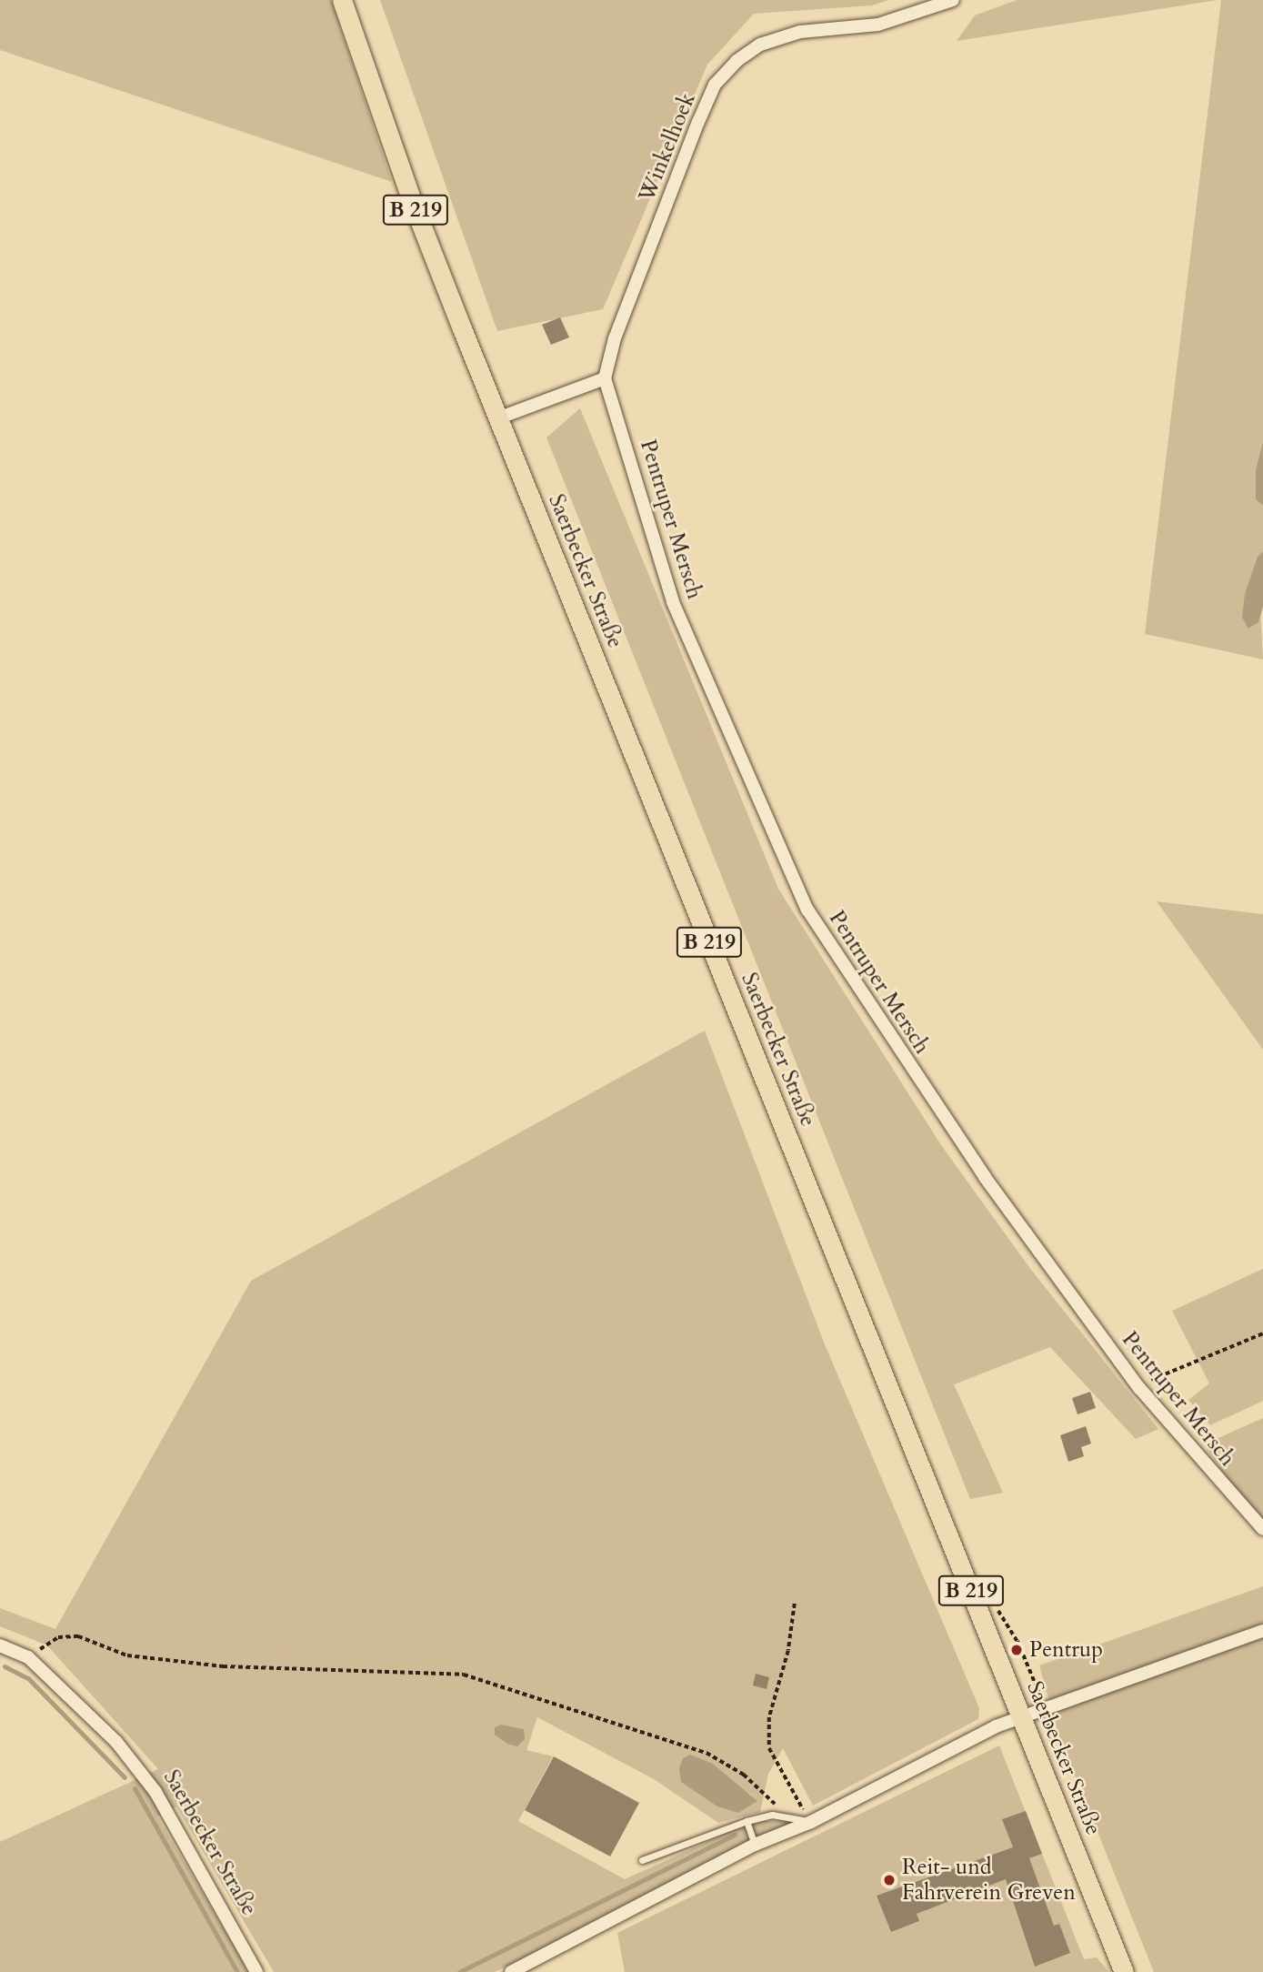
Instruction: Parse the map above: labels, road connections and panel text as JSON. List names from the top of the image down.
{
  "streets": {
    "main road": ["B 219", "Saerbecker Straße"],
    "street": ["Winkelhoek", "Pentruper Mersch"]
  },
  "crossings": [
    ["Winkelhoek", "Pentruper Mersch"]
  ],
  "places": ["Pentrup", "Reit- und Fahrverein Greven"]
}
